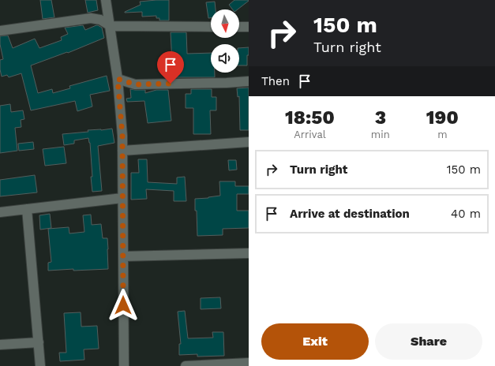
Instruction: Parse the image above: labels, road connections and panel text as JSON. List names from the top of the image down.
{
  "north": "bottom",
  "page": {
    "turn": ["150 m", "Turn right"],
    "then": "Then",
    "eta": [
      "18:50",
      "Arrival",
      "3",
      "min",
      "190",
      "m"
    ],
    "list": [
      {
        "name": "Turn right",
        "value": "150 m"
      },
      {
        "name": "Arrive at destination",
        "value": "40 m"
      }
    ],
    "buttons": ["Exit", "Share"]
  }
}
